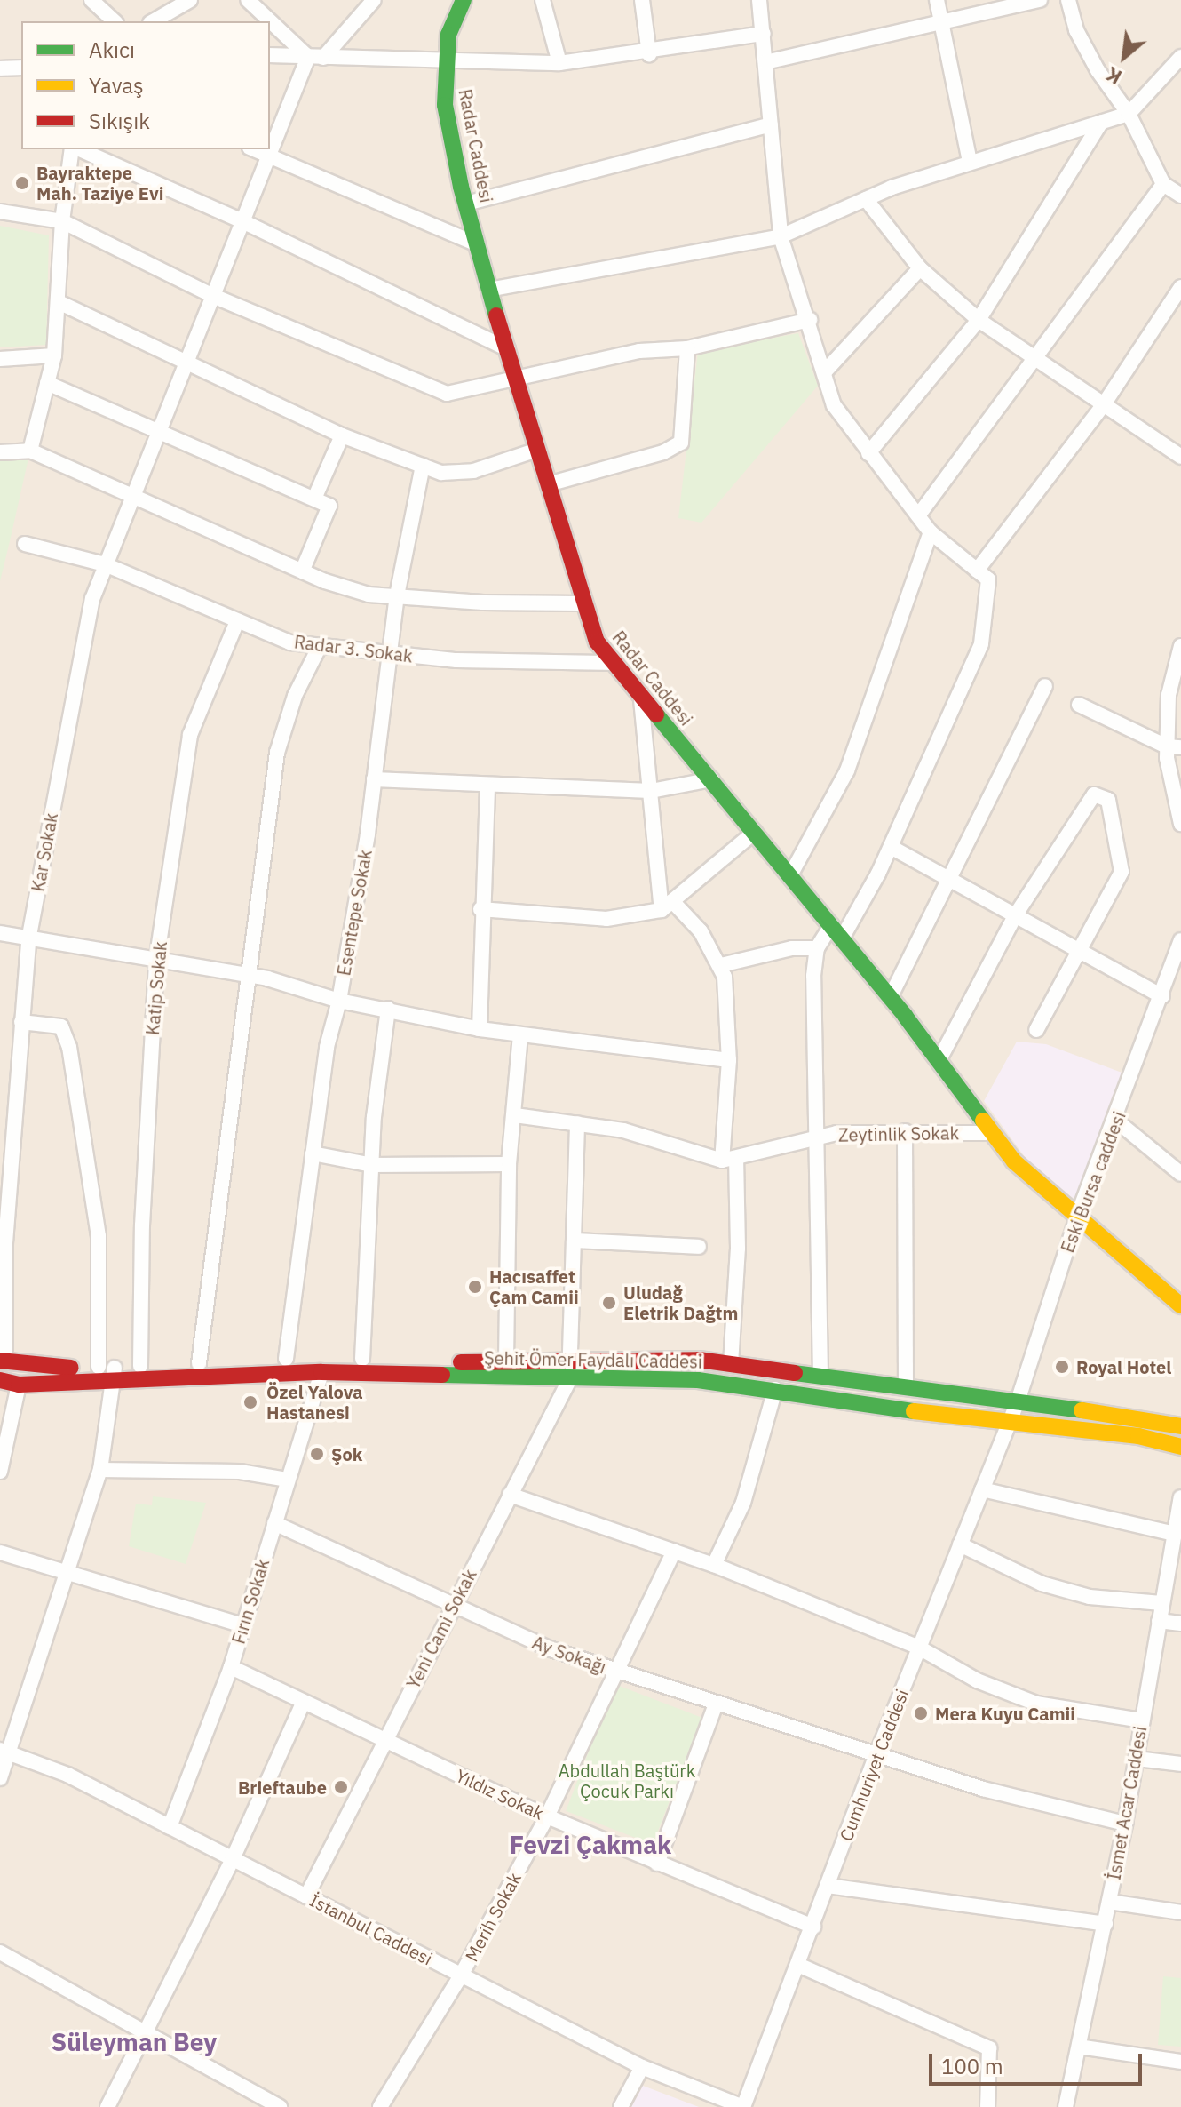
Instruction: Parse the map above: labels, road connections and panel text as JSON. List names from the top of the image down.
{
  "streets": {
    "main road": ["Radar Caddesi", "Şehit Ömer Faydalı Caddesi"],
    "street": [
      "Radar 3. Sokak",
      "Kar Sokak",
      "Esentepe Sokak",
      "Katip Sokak",
      "Zeytinlik Sokak",
      "Eski Bursa caddesi",
      "Fırın Sokak",
      "Yeni Cami Sokak",
      "Ay Sokağı",
      "Cumhuriyet Caddesi",
      "Yıldız Sokak",
      "İsmet Acar Caddesi",
      "Merih Sokak",
      "İstanbul Caddesi"
    ]
  },
  "crossings": [
    ["Radar Caddesi", "Radar 3. Sokak"],
    ["Radar Caddesi", "Zeytinlik Sokak"],
    ["Radar Caddesi", "Eski Bursa caddesi"],
    ["Radar 3. Sokak", "Kar Sokak"],
    ["Radar 3. Sokak", "Esentepe Sokak"],
    ["Radar 3. Sokak", "Katip Sokak"],
    ["Kar Sokak", "Şehit Ömer Faydalı Caddesi"],
    ["Esentepe Sokak", "Şehit Ömer Faydalı Caddesi"],
    ["Katip Sokak", "Şehit Ömer Faydalı Caddesi"],
    ["Eski Bursa caddesi", "Şehit Ömer Faydalı Caddesi"],
    ["Eski Bursa caddesi", "Cumhuriyet Caddesi"],
    ["Şehit Ömer Faydalı Caddesi", "Fırın Sokak"],
    ["Şehit Ömer Faydalı Caddesi", "Yeni Cami Sokak"],
    ["Şehit Ömer Faydalı Caddesi", "Cumhuriyet Caddesi"],
    ["Fırın Sokak", "Ay Sokağı"],
    ["Fırın Sokak", "Yıldız Sokak"],
    ["Fırın Sokak", "İstanbul Caddesi"],
    ["Yeni Cami Sokak", "Ay Sokağı"],
    ["Yeni Cami Sokak", "Yıldız Sokak"],
    ["Yeni Cami Sokak", "İstanbul Caddesi"],
    ["Ay Sokağı", "Cumhuriyet Caddesi"],
    ["Ay Sokağı", "İsmet Acar Caddesi"],
    ["Ay Sokağı", "Merih Sokak"],
    ["Cumhuriyet Caddesi", "Yıldız Sokak"],
    ["Cumhuriyet Caddesi", "İstanbul Caddesi"],
    ["Yıldız Sokak", "Merih Sokak"],
    ["Merih Sokak", "İstanbul Caddesi"]
  ],
  "districts": ["Fevzi Çakmak", "Süleyman Bey"],
  "parks": ["Abdullah Baştürk Çocuk Parkı"],
  "places": [
    "Bayraktepe Mah. Taziye Evi",
    "Hacısaffet Çam Camii",
    "Uludağ Eletrik Dağtm",
    "Royal Hotel",
    "Özel Yalova Hastanesi",
    "Şok",
    "Mera Kuyu Camii",
    "Brieftaube"
  ],
  "legend": ["Akıcı", "Yavaş", "Sıkışık"],
  "scale_bar": "100 m",
  "north": "bottom left"
}
